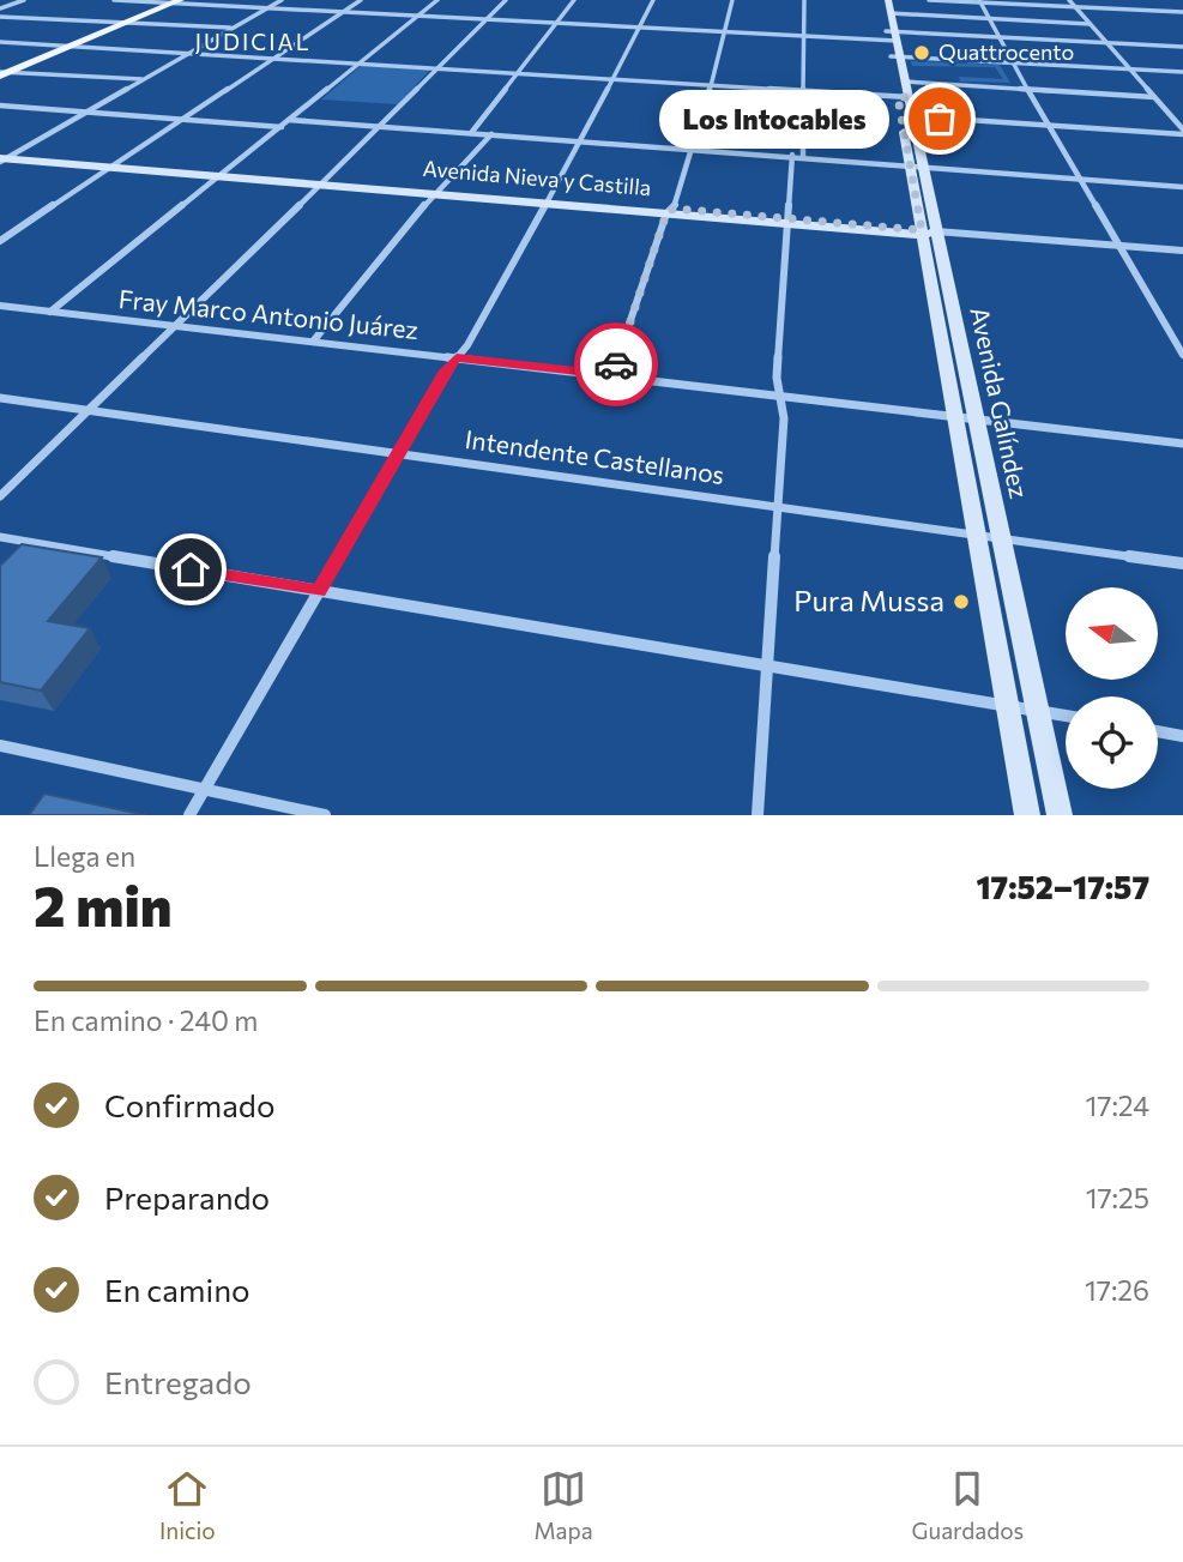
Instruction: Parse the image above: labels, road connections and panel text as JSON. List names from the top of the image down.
{
  "streets": {
    "main road": ["Avenida Nieva y Castilla", "Avenida Galíndez"],
    "street": ["Fray Marco Antonio Juárez", "Intendente Castellanos"]
  },
  "crossings": [
    ["Avenida Nieva y Castilla", "Avenida Galíndez"],
    ["Fray Marco Antonio Juárez", "Avenida Galíndez"],
    ["Avenida Galíndez", "Intendente Castellanos"]
  ],
  "districts": ["JUDICIAL"],
  "places": ["Quattrocento", "Los Intocables", "Pura Mussa"],
  "north": "left",
  "page": {
    "bubble": "Los Intocables",
    "heading": ["2 min", "Llega en", "17:52–17:57"],
    "bar": "En camino · 240 m",
    "list": [
      ["Confirmado", "17:24"],
      ["Preparando", "17:25"],
      ["En camino", "17:26"],
      "Entregado"
    ],
    "tabs": ["Inicio", "Mapa", "Guardados"]
  }
}
